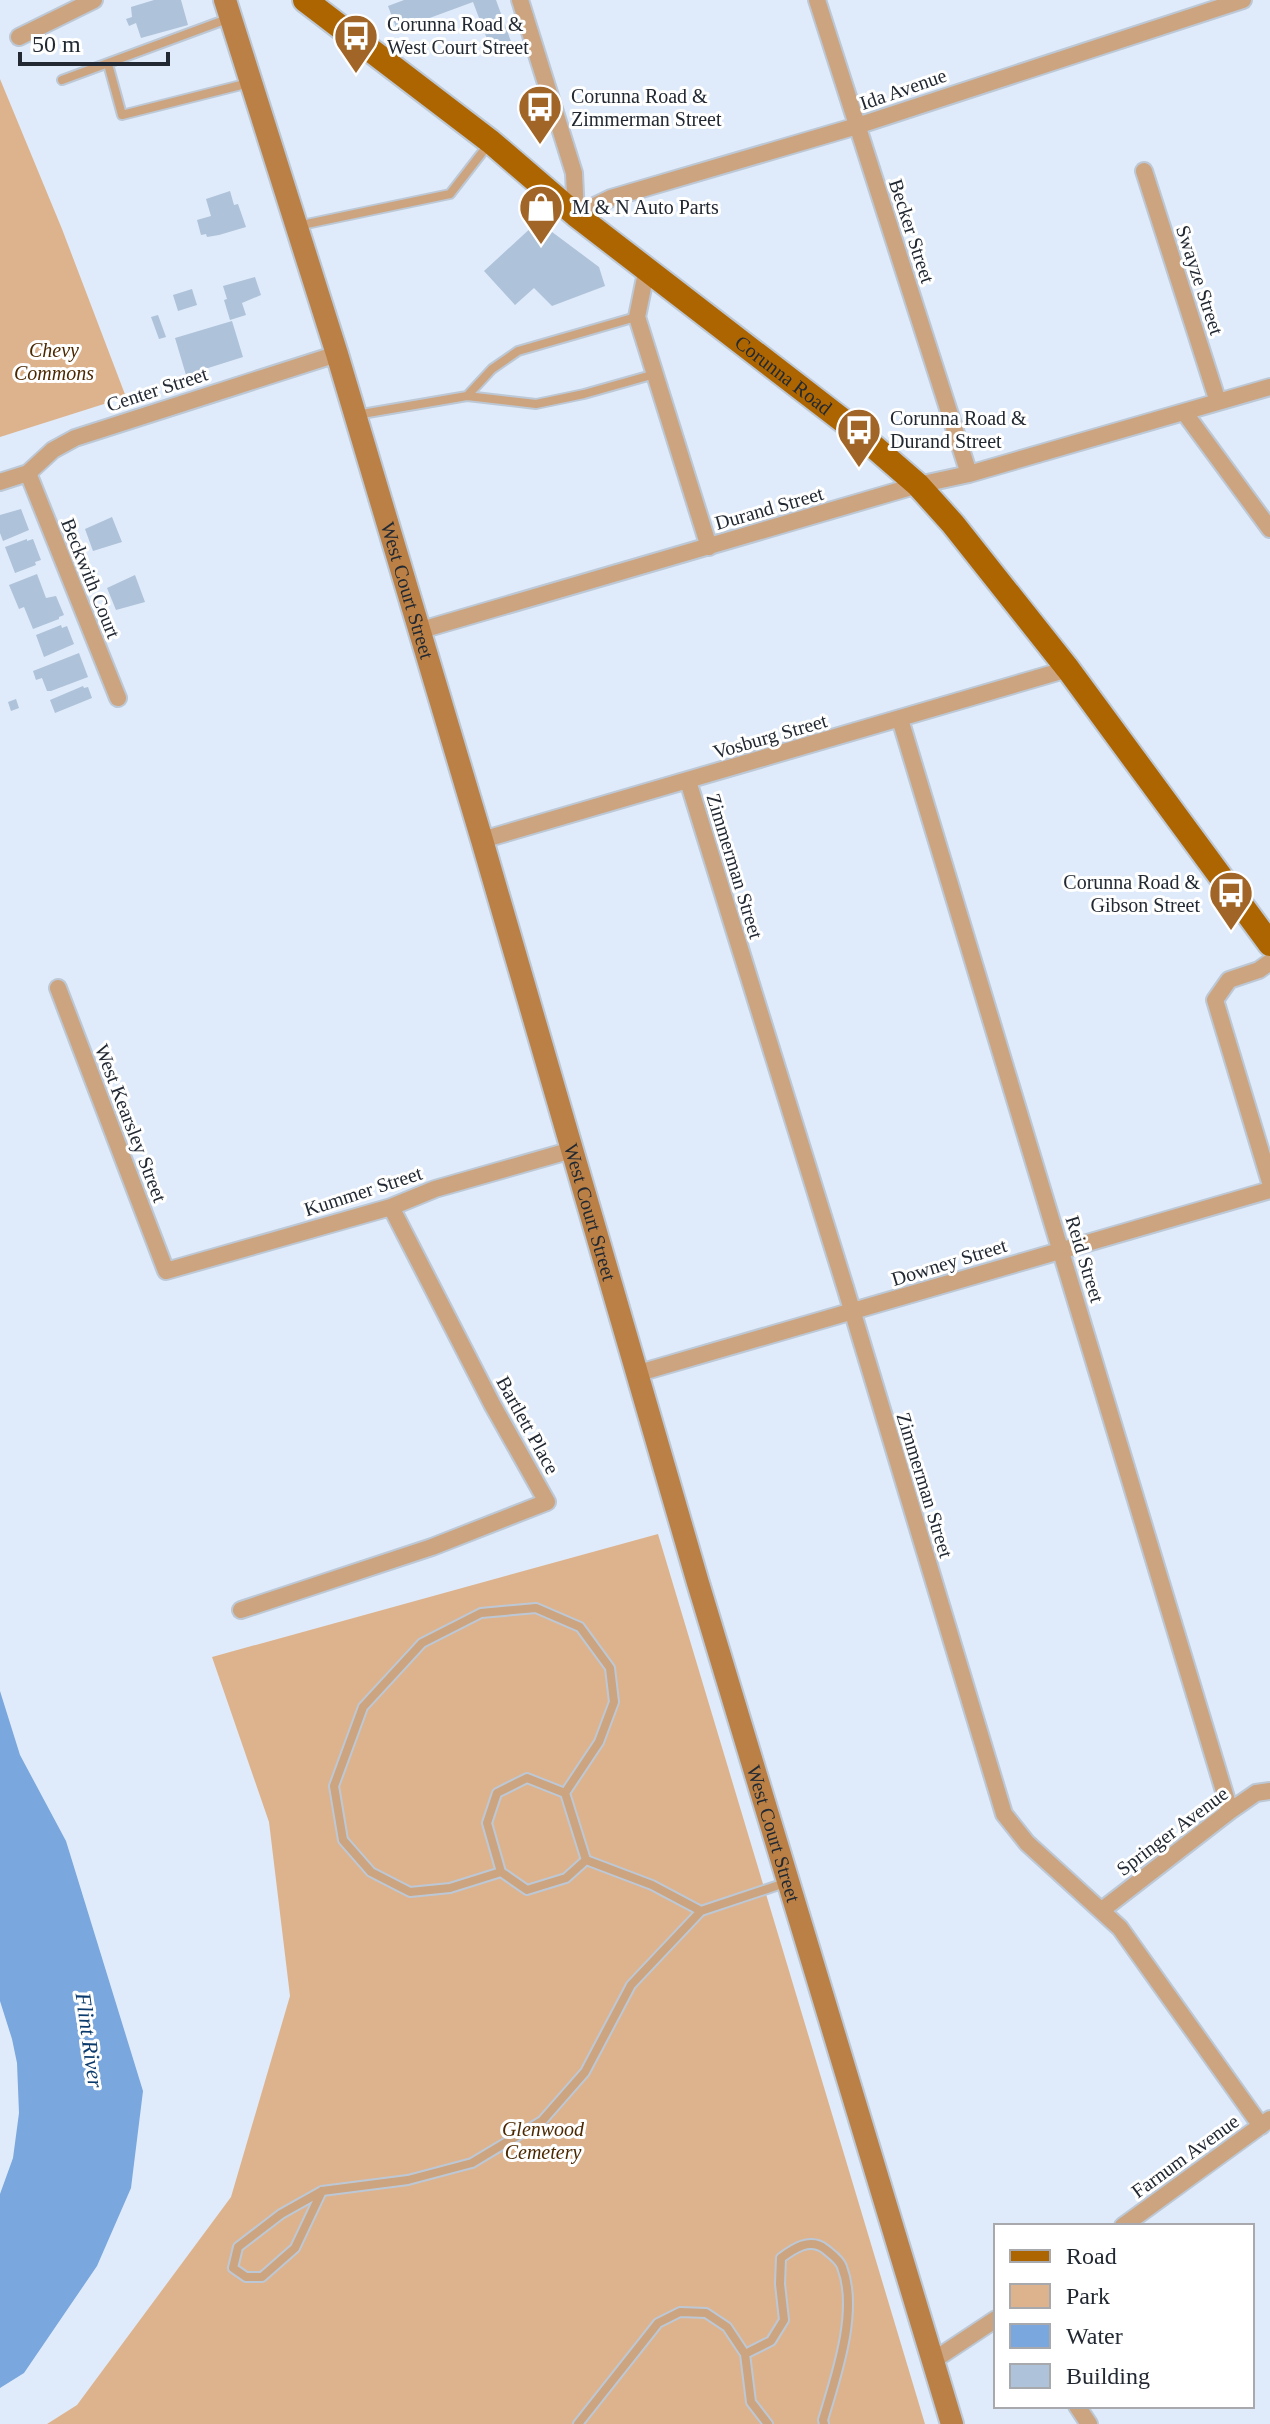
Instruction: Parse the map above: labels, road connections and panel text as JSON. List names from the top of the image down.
{
  "streets": {
    "main road": ["Corunna Road"],
    "street": [
      "Ida Avenue",
      "Becker Street",
      "Swayze Street",
      "Center Street",
      "Durand Street",
      "Beckwith Court",
      "West Court Street",
      "Vosburg Street",
      "Zimmerman Street",
      "West Kearsley Street",
      "Kummer Street",
      "Reid Street",
      "Downey Street",
      "Bartlett Place",
      "Springer Avenue",
      "Farnum Avenue"
    ]
  },
  "crossings": [
    ["Ida Avenue", "Becker Street"],
    ["Ida Avenue", "Corunna Road"],
    ["Becker Street", "Durand Street"],
    ["Swayze Street", "Durand Street"],
    ["Corunna Road", "Durand Street"],
    ["Corunna Road", "Vosburg Street"],
    ["Center Street", "Beckwith Court"],
    ["Center Street", "West Court Street"],
    ["Durand Street", "West Court Street"],
    ["West Court Street", "Vosburg Street"],
    ["West Court Street", "Kummer Street"],
    ["West Court Street", "Downey Street"],
    ["Vosburg Street", "Zimmerman Street"],
    ["Vosburg Street", "Reid Street"],
    ["Zimmerman Street", "Downey Street"],
    ["Zimmerman Street", "Springer Avenue"],
    ["Zimmerman Street", "Farnum Avenue"],
    ["West Kearsley Street", "Kummer Street"],
    ["Kummer Street", "Bartlett Place"],
    ["Reid Street", "Downey Street"],
    ["Reid Street", "Springer Avenue"]
  ],
  "water": ["Flint River"],
  "parks": ["Chevy Commons", "Glenwood Cemetery"],
  "places": {
    "bus stop": [
      "Corunna Road & West Court Street",
      "Corunna Road & Zimmerman Street",
      "Corunna Road & Durand Street",
      "Corunna Road & Gibson Street"
    ],
    "shop": ["M & N Auto Parts"]
  },
  "legend": [
    "Road",
    "Park",
    "Water",
    "Building"
  ],
  "scale_bar": "50 m"
}
